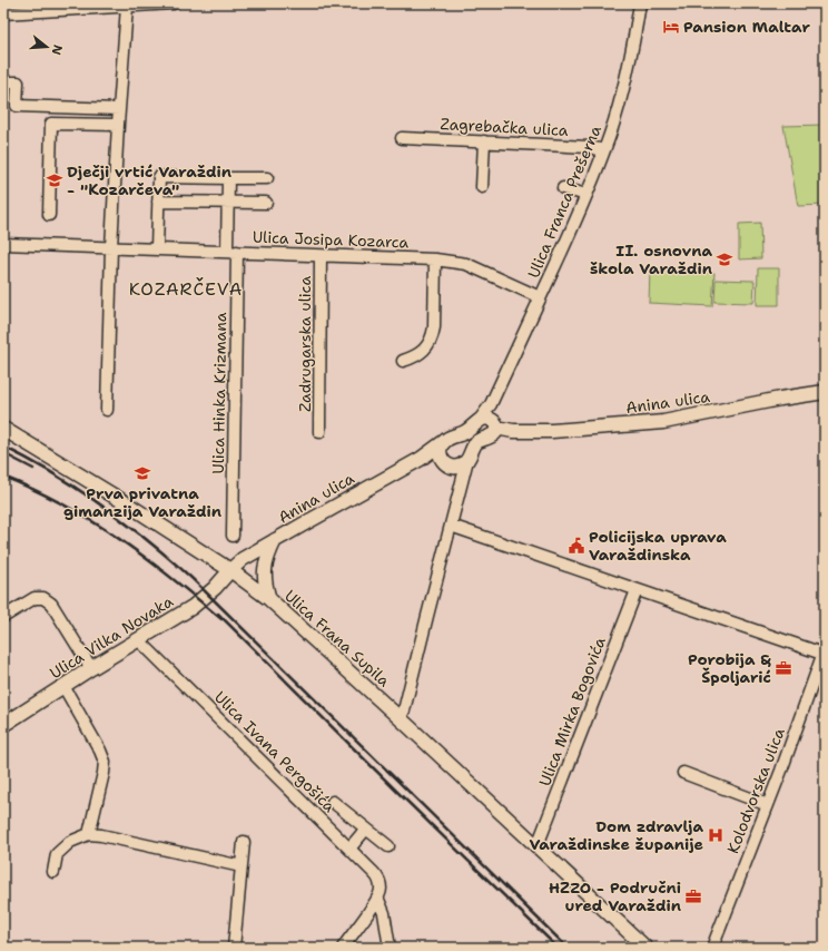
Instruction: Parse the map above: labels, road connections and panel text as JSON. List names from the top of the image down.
{
  "streets": {
    "main road": ["Anina ulica", "Ulica Vilka Novaka", "Ulica Frana Supila"],
    "street": [
      "Zagrebačka ulica",
      "Ulica Franca Prešerna",
      "Ulica Josipa Kozarca",
      "Zadrugarska ulica",
      "Ulica Hinka Krizmana",
      "Ulica Mirka Bogovića",
      "Ulica Ivana Pergošića",
      "Kolodvorska ulica"
    ]
  },
  "crossings": [
    ["Zagrebačka ulica", "Ulica Franca Prešerna"],
    ["Ulica Franca Prešerna", "Ulica Josipa Kozarca"],
    ["Ulica Franca Prešerna", "Anina ulica"],
    ["Ulica Josipa Kozarca", "Zadrugarska ulica"],
    ["Ulica Josipa Kozarca", "Ulica Hinka Krizmana"],
    ["Anina ulica", "Ulica Vilka Novaka"],
    ["Anina ulica", "Ulica Frana Supila"],
    ["Ulica Vilka Novaka", "Ulica Frana Supila"],
    ["Ulica Vilka Novaka", "Ulica Ivana Pergošića"],
    ["Ulica Frana Supila", "Ulica Mirka Bogovića"]
  ],
  "districts": ["KOZARČEVA"],
  "places": {
    "hotel": ["Pansion Maltar"],
    "school or university": ["Dječji vrtić Varaždin - \"Kozarčeva\"", "II. osnovna škola Varaždin", "Prva privatna gimanzija Varaždin"],
    "public building": ["Policijska uprava Varaždinska"],
    "office": ["Porobija & Špoljarić", "HZZO - Područni ured Varaždin"],
    "hospital": ["Dom zdravlja Varaždinske županije"]
  },
  "north": "right"
}
